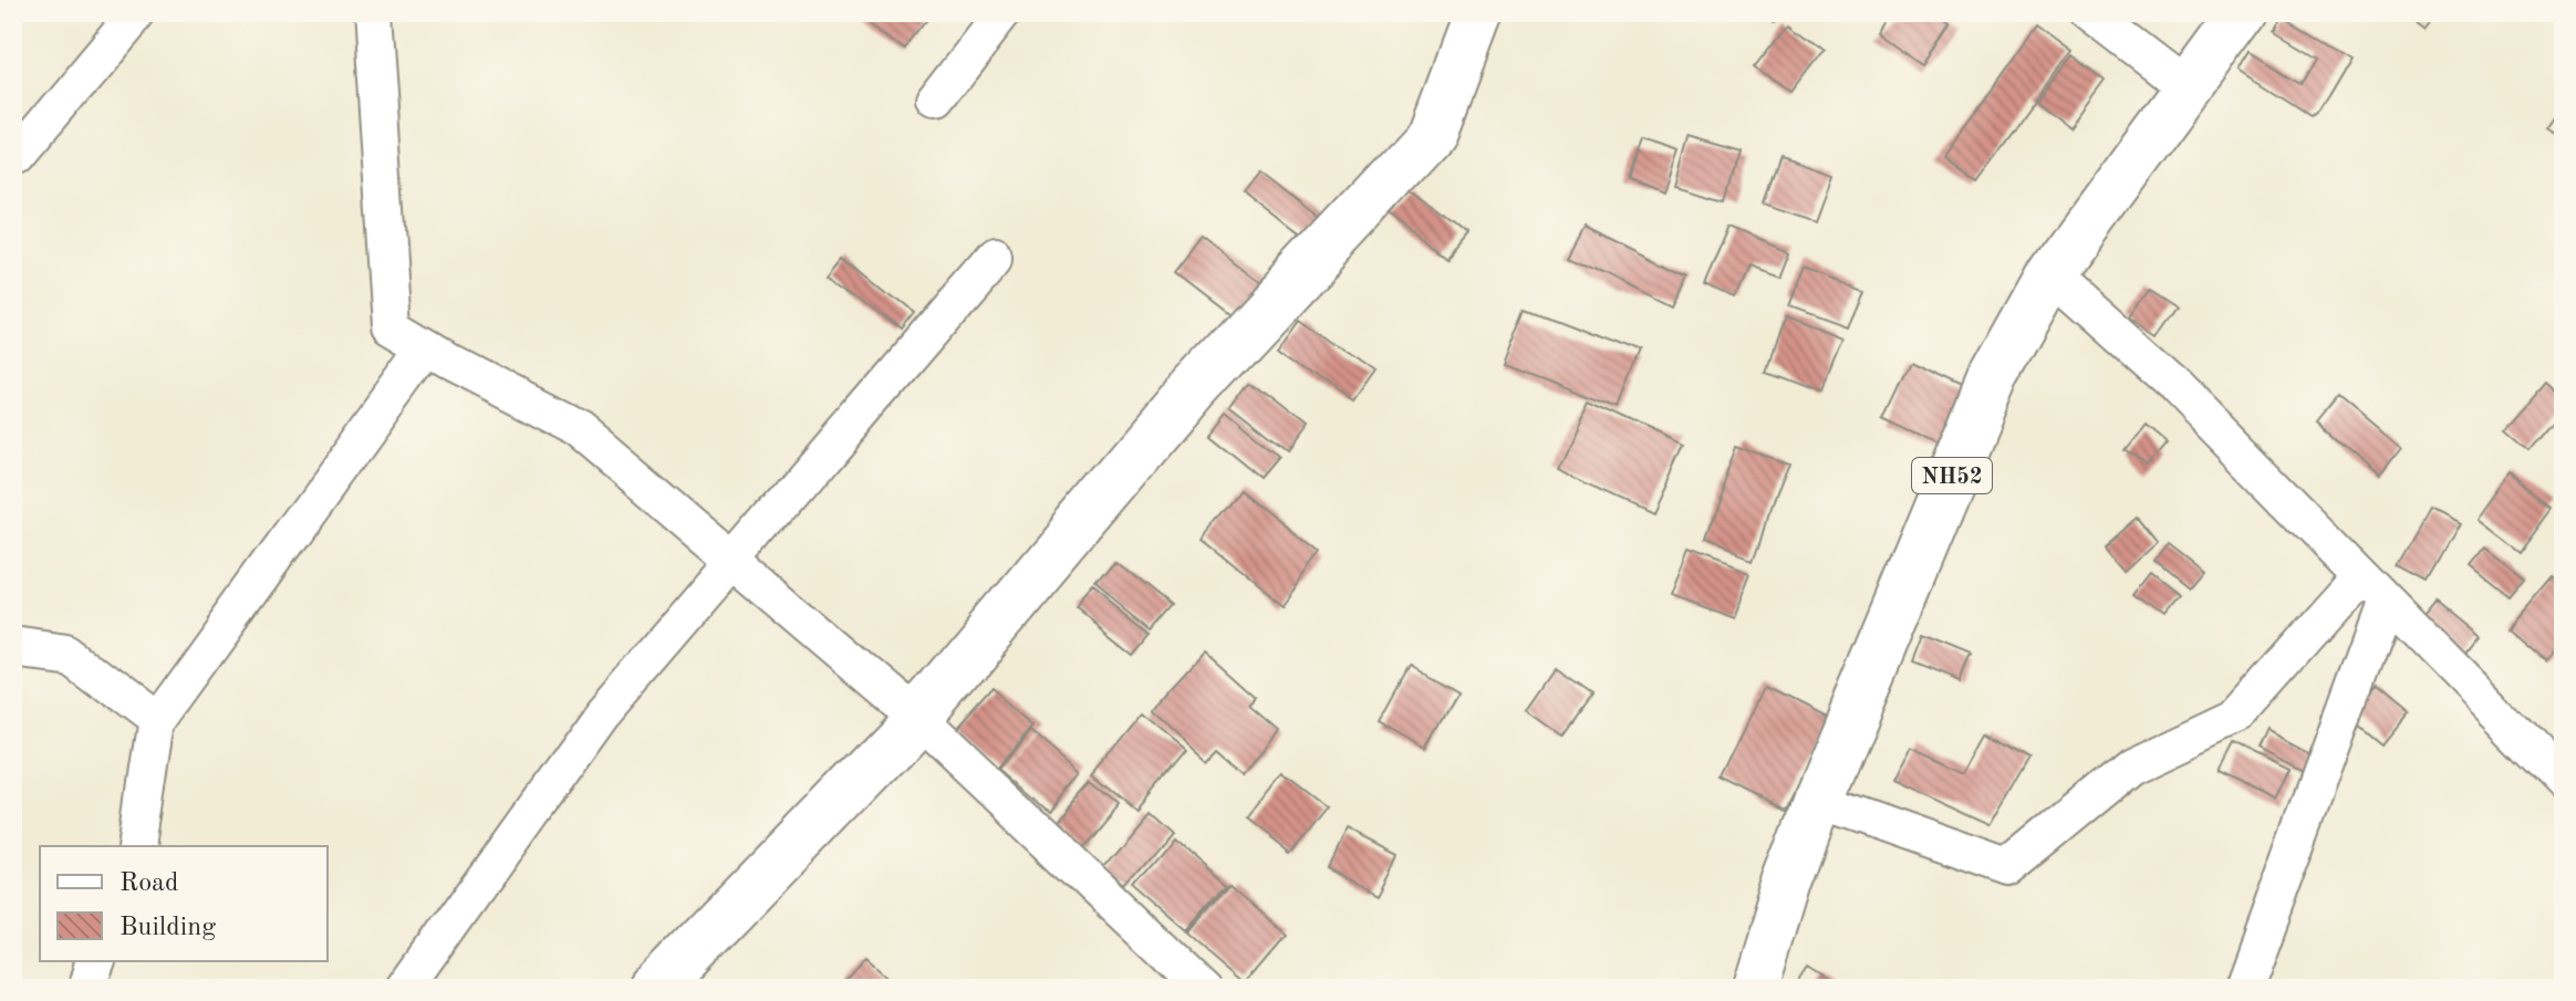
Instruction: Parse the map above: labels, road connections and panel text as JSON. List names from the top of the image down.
{
  "streets": {
    "main road": ["NH52"]
  },
  "legend": ["Road", "Building"]
}
